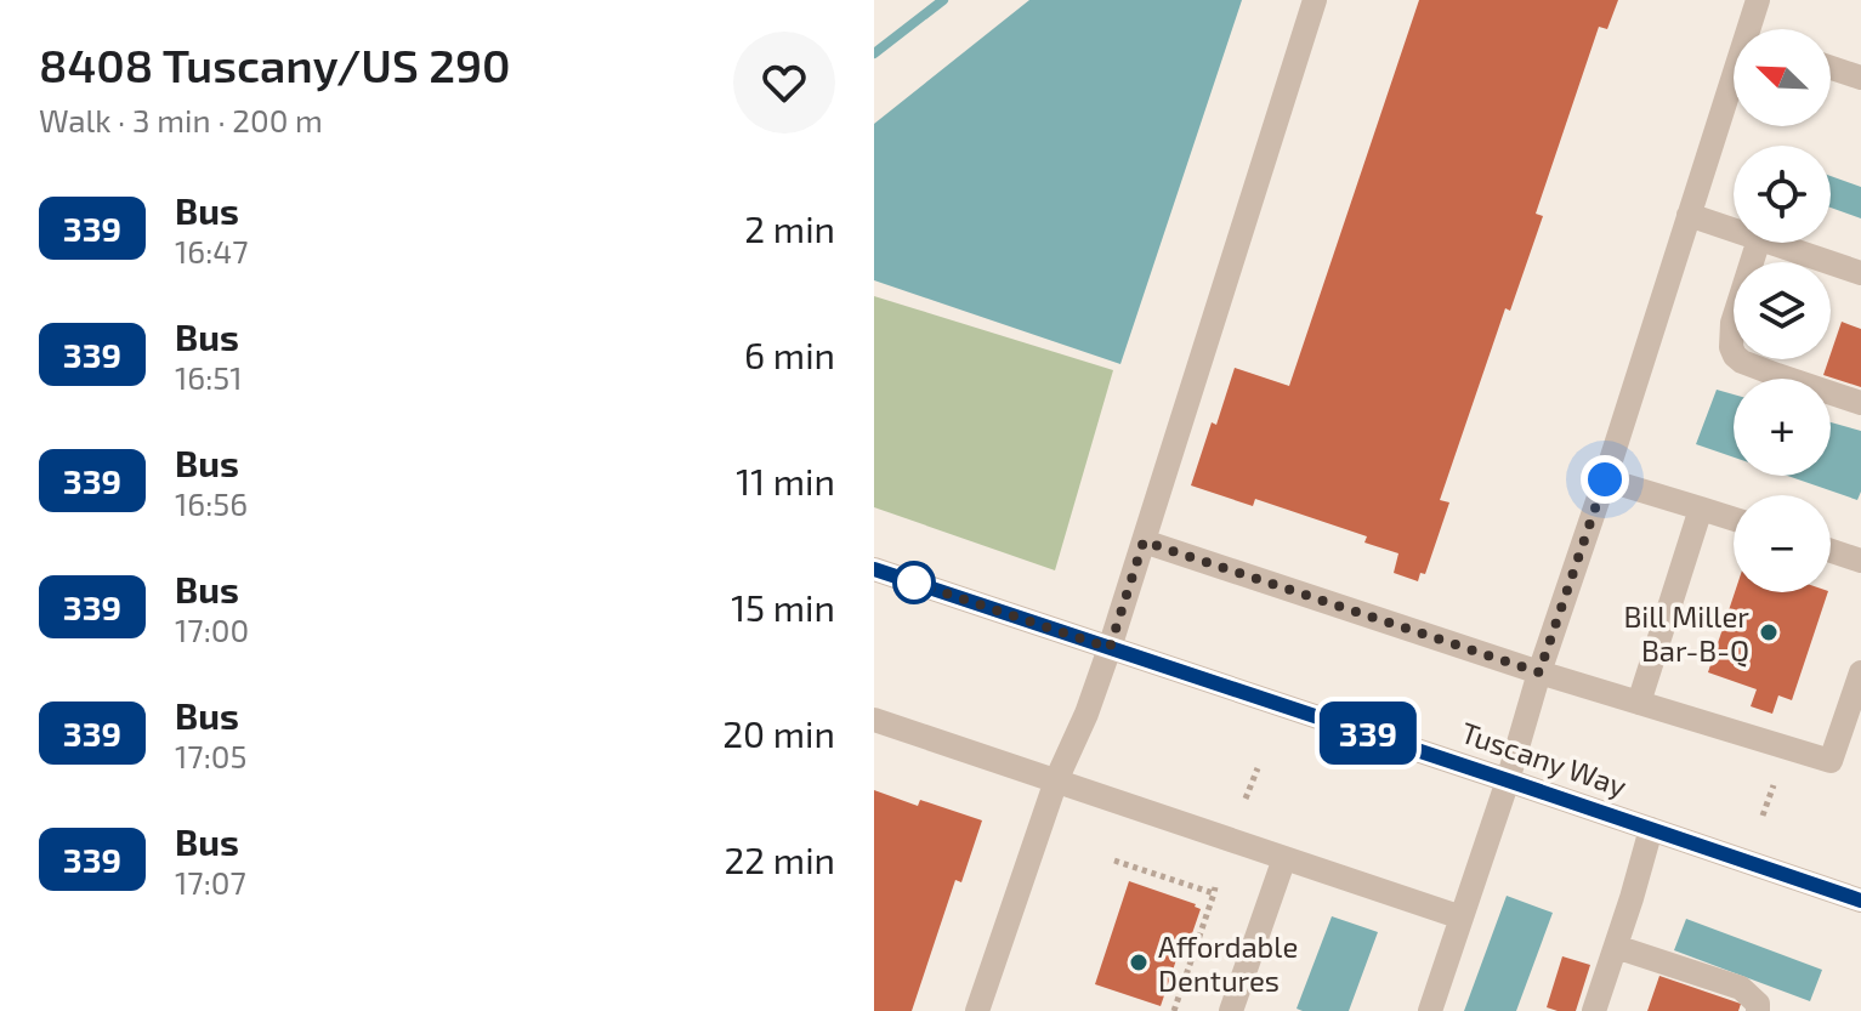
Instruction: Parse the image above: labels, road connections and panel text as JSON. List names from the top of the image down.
{
  "streets": {
    "street": ["Tuscany Way"]
  },
  "places": ["Bill Miller Bar-B-Q", "Affordable Dentures"],
  "lines": ["bus line 339"],
  "north": "top left",
  "page": {
    "heading": ["8408 Tuscany/US 290", "Walk · 3 min · 200 m"],
    "on_map": "339",
    "map_buttons": ["+", "−"],
    "list": [
      {
        "mark": "339",
        "name": "Bus",
        "note": "16:47",
        "value": "2 min"
      },
      {
        "mark": "339",
        "name": "Bus",
        "note": "16:51",
        "value": "6 min"
      },
      {
        "mark": "339",
        "name": "Bus",
        "note": "16:56",
        "value": "11 min"
      },
      {
        "mark": "339",
        "name": "Bus",
        "note": "17:00",
        "value": "15 min"
      },
      {
        "mark": "339",
        "name": "Bus",
        "note": "17:05",
        "value": "20 min"
      },
      {
        "mark": "339",
        "name": "Bus",
        "note": "17:07",
        "value": "22 min"
      }
    ]
  }
}
